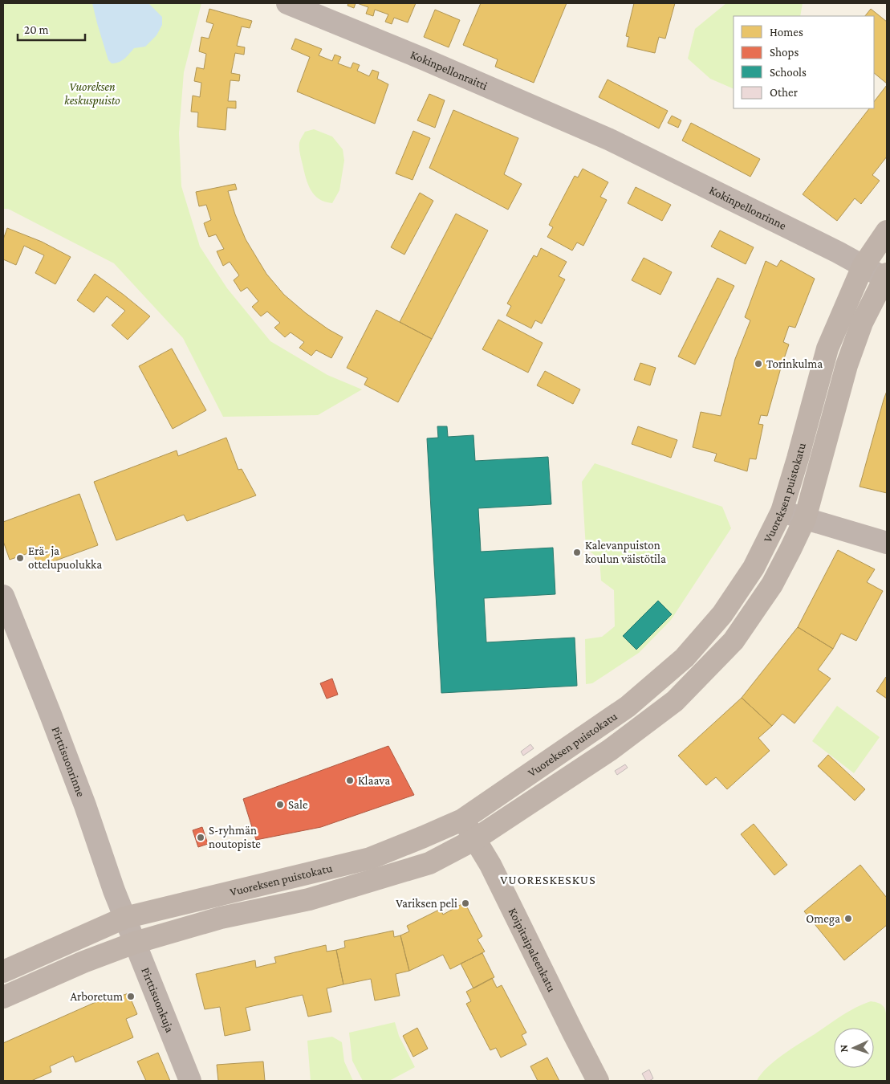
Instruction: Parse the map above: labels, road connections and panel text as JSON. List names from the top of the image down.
{
  "streets": {
    "main road": ["Vuoreksen puistokatu", "Koipitaipaleenkatu"],
    "street": [
      "Kokinpellonraitti",
      "Kokinpellonrinne",
      "Pirttisuonrinne",
      "Pirttisuonkuja"
    ]
  },
  "crossings": [
    ["Kokinpellonraitti", "Kokinpellonrinne"],
    ["Kokinpellonrinne", "Vuoreksen puistokatu"],
    ["Vuoreksen puistokatu", "Pirttisuonrinne"],
    ["Vuoreksen puistokatu", "Koipitaipaleenkatu"],
    ["Vuoreksen puistokatu", "Pirttisuonkuja"],
    ["Pirttisuonrinne", "Pirttisuonkuja"]
  ],
  "districts": ["VUORESKESKUS"],
  "parks": ["Vuoreksen keskuspuisto"],
  "places": [
    "Torinkulma",
    "Kalevanpuiston koulun väistötila",
    "Erä- ja ottelupuolukka",
    "Klaava",
    "Sale",
    "S-ryhmän noutopiste",
    "Variksen peli",
    "Omega",
    "Arboretum"
  ],
  "legend": [
    "Homes",
    "Shops",
    "Schools",
    "Other"
  ],
  "scale_bar": "20 m",
  "north": "left"
}
